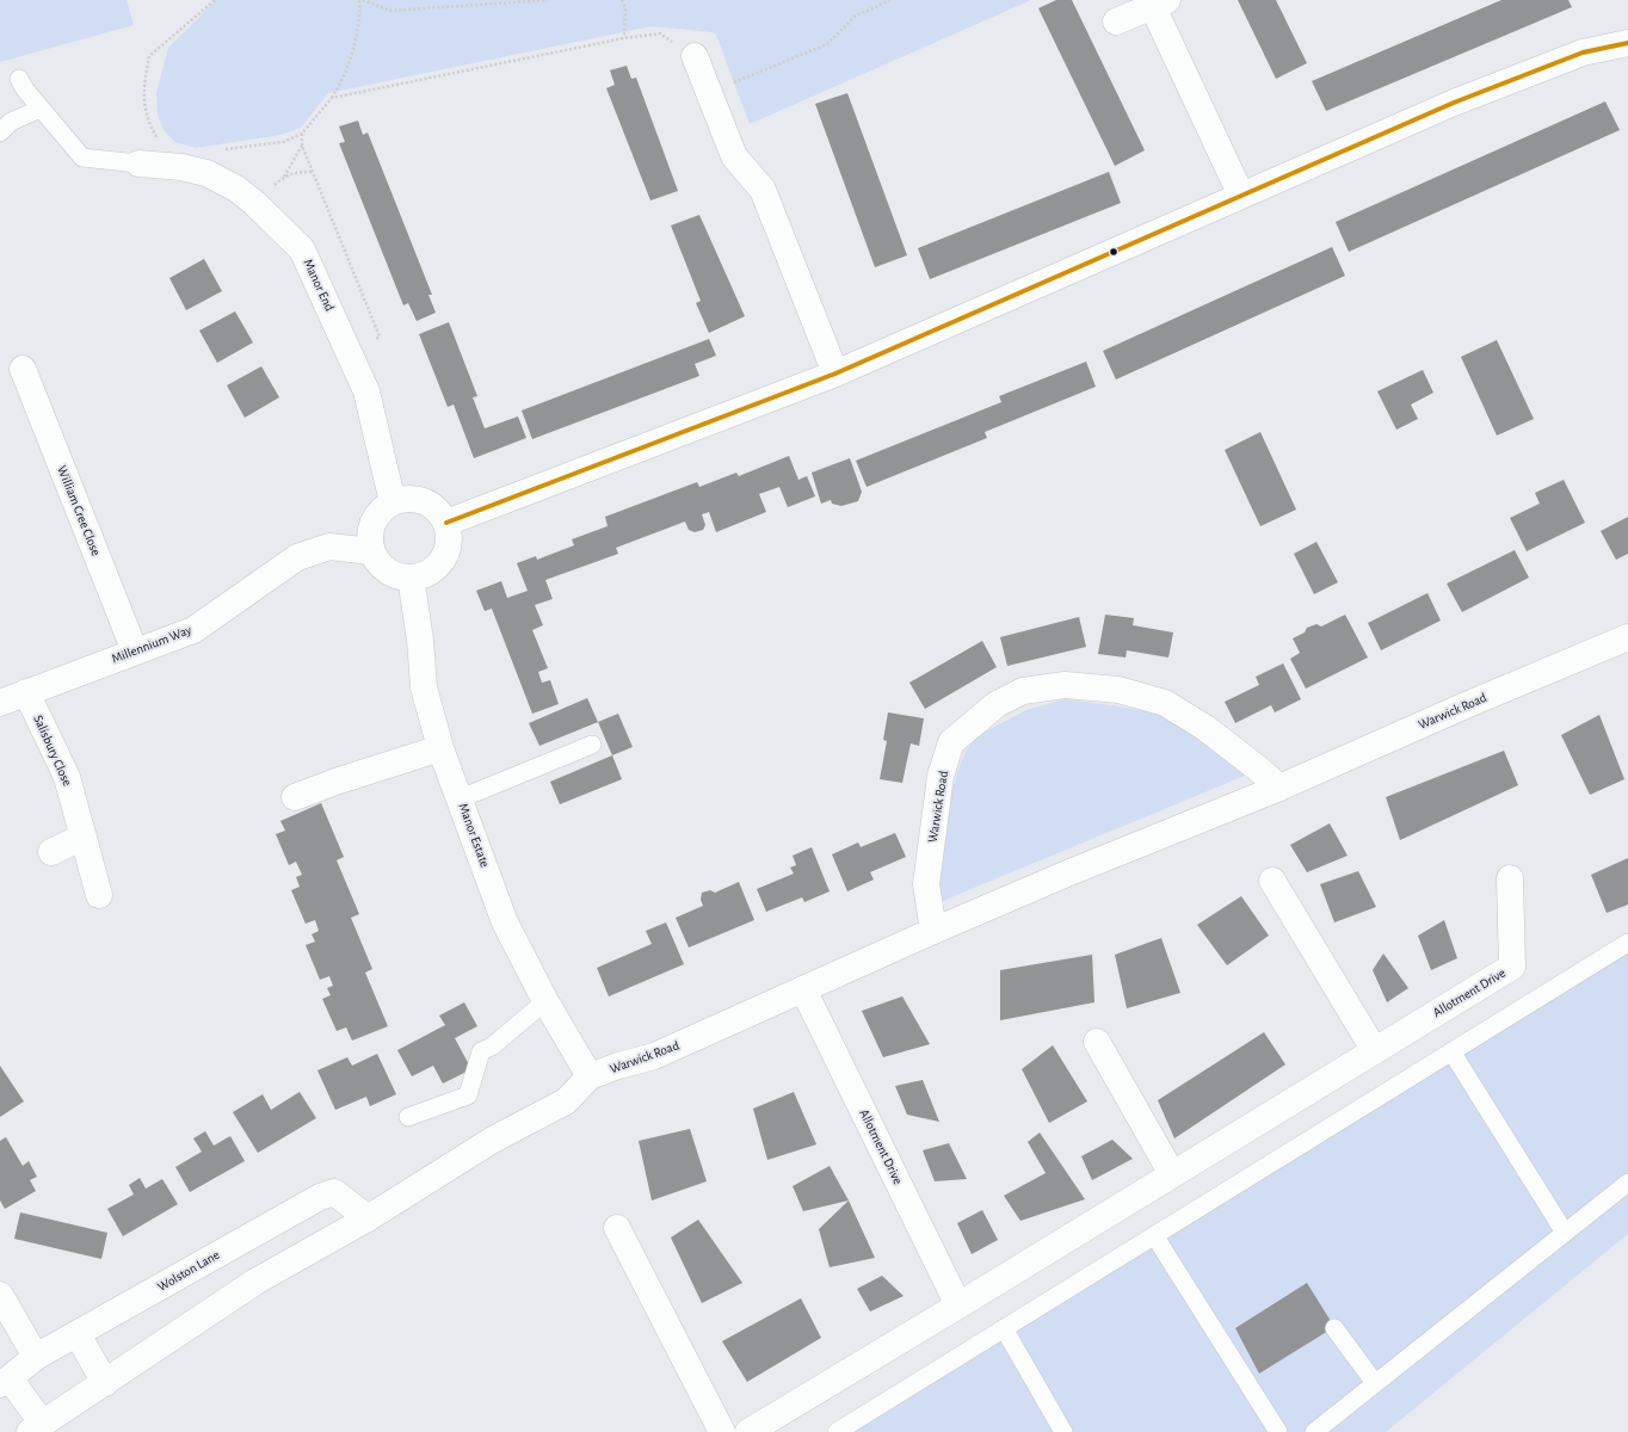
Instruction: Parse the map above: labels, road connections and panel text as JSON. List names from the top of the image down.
{
  "streets": {
    "street": [
      "Manor End",
      "William Cree Close",
      "Millennium Way",
      "Warwick Road",
      "Salisbury Close",
      "Manor Estate",
      "Allotment Drive",
      "Wolston Lane"
    ]
  },
  "crossings": [
    ["Manor End", "Millennium Way"],
    ["Manor End", "Manor Estate"],
    ["William Cree Close", "Millennium Way"],
    ["Millennium Way", "Salisbury Close"],
    ["Millennium Way", "Manor Estate"],
    ["Warwick Road", "Manor Estate"],
    ["Warwick Road", "Allotment Drive"],
    ["Warwick Road", "Wolston Lane"],
    ["Manor Estate", "Wolston Lane"]
  ]
}
